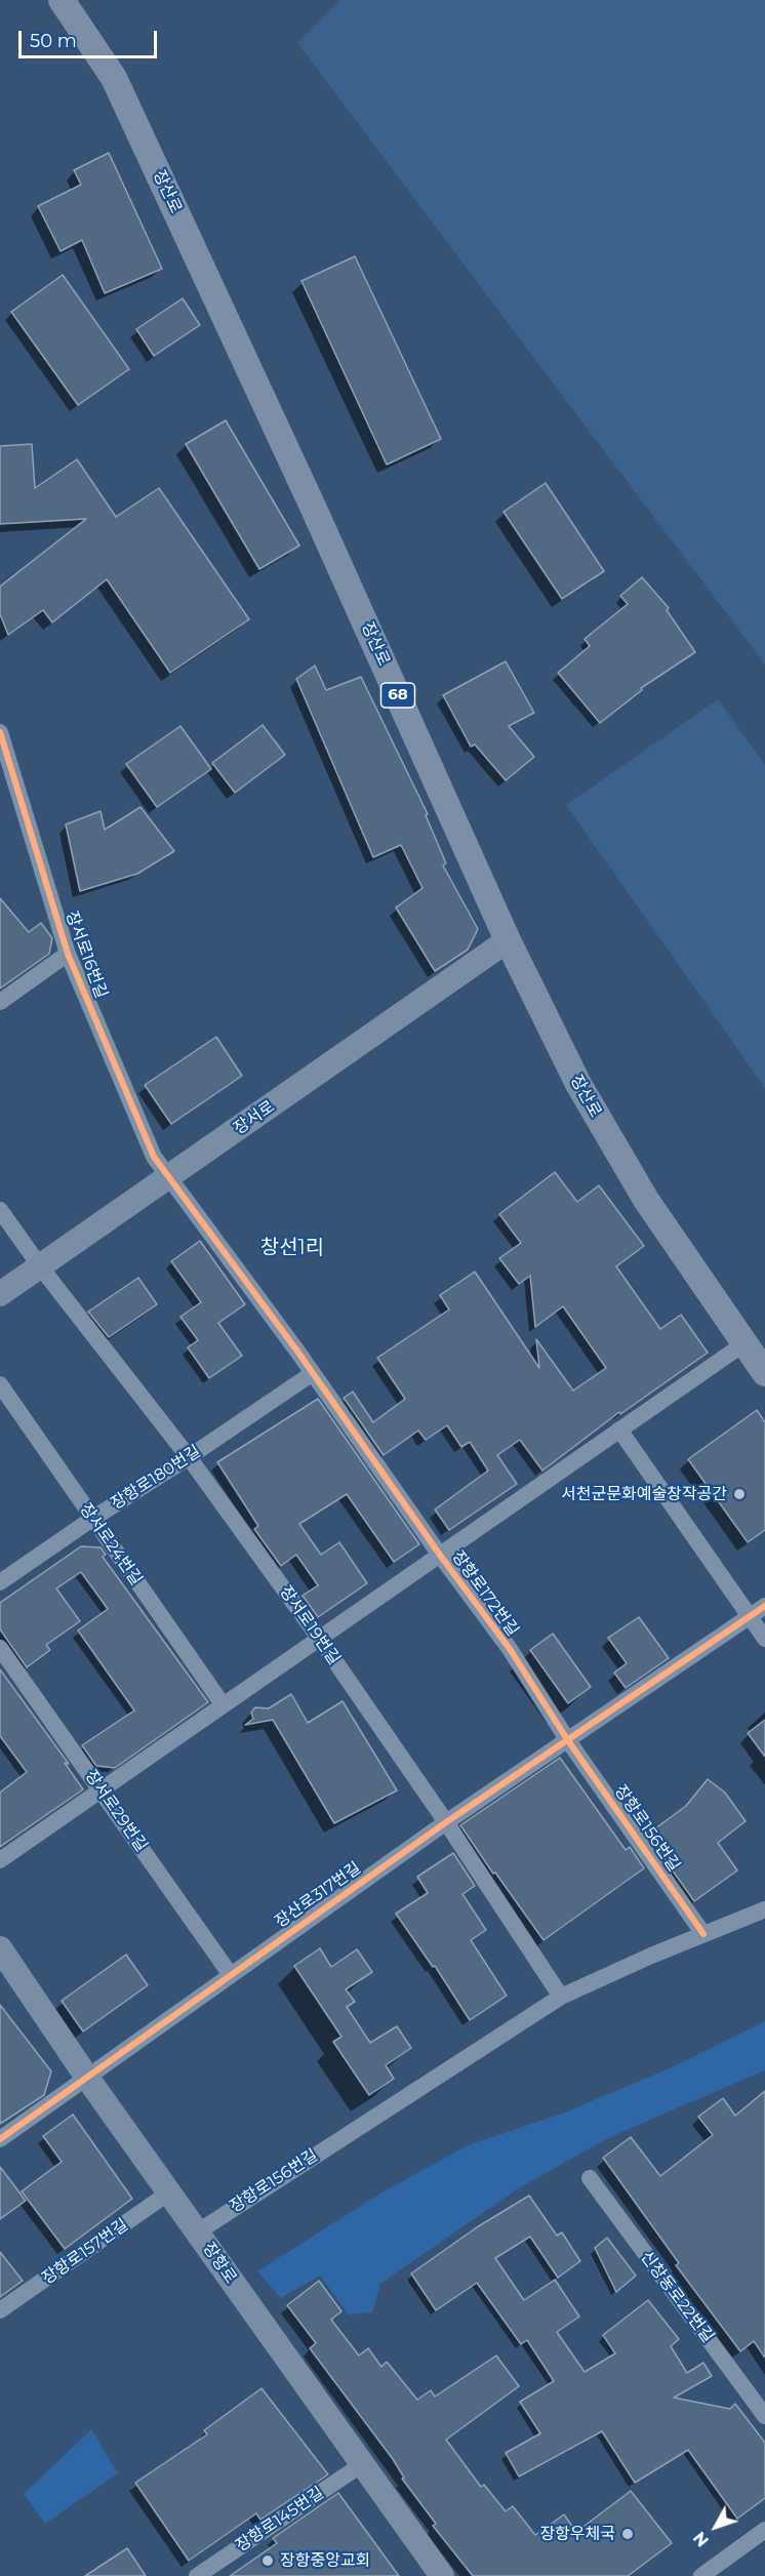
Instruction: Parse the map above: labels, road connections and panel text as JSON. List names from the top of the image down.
{
  "streets": {
    "main road": ["장산로", "68"],
    "street": [
      "장서로16번길",
      "장서로",
      "장항로180번길",
      "장서로24번길",
      "장항로172번길",
      "장서로19번길",
      "장서로29번길",
      "장항로156번길",
      "장산로317번길",
      "장항로157번길",
      "장항로",
      "신창동로22번길",
      "장항로145번길"
    ]
  },
  "crossings": [
    ["장산로", "장서로"],
    ["장산로", "장항로172번길"],
    ["장서로16번길", "장서로"],
    ["장서로16번길", "장항로180번길"],
    ["장서로16번길", "장항로172번길"],
    ["장서로", "장서로19번길"],
    ["장항로180번길", "장서로24번길"],
    ["장항로180번길", "장서로19번길"],
    ["장서로24번길", "장항로172번길"],
    ["장항로172번길", "장서로19번길"],
    ["장항로172번길", "장서로29번길"],
    ["장항로172번길", "장항로156번길"],
    ["장항로172번길", "장산로317번길"],
    ["장서로19번길", "장항로156번길"],
    ["장서로19번길", "장산로317번길"],
    ["장서로29번길", "장산로317번길"],
    ["장항로156번길", "장산로317번길"],
    ["장항로156번길", "장항로"],
    ["장산로317번길", "장항로"],
    ["장항로157번길", "장항로"],
    ["장항로", "장항로145번길"]
  ],
  "districts": ["창선1리"],
  "places": ["서천군문화예술창작공간", "장항우체국", "장항중앙교회"],
  "scale_bar": "50 m",
  "north": "bottom left"
}
